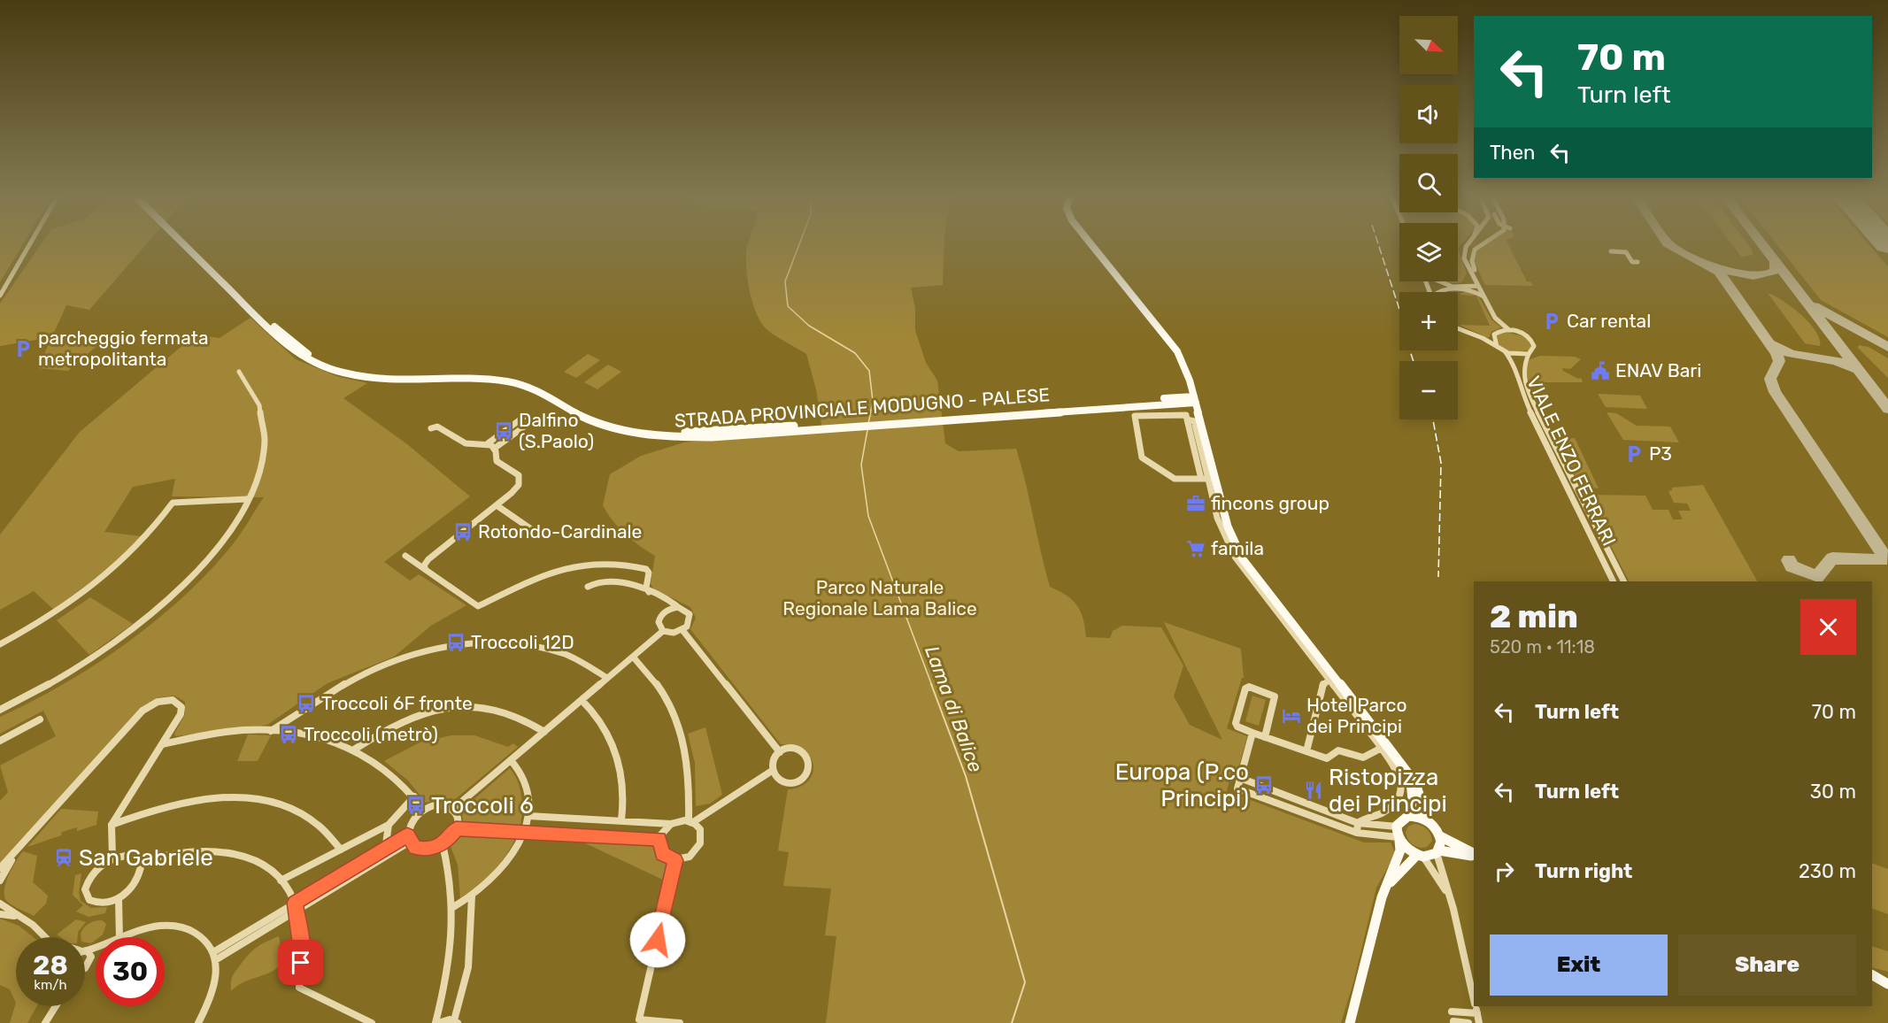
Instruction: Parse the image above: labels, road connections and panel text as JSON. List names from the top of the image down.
{
  "streets": {
    "main road": ["STRADA PROVINCIALE MODUGNO - PALESE"],
    "street": ["VIALE ENZO FERRARI"]
  },
  "water": ["Lama di Balice"],
  "parks": ["Parco Naturale Regionale Lama Balice"],
  "places": {
    "parking": ["Car rental", "parcheggio fermata metropolitanta", "P3"],
    "public building": ["ENAV Bari"],
    "bus stop": [
      "Dalfino (S.Paolo)",
      "Rotondo-Cardinale",
      "Troccoli 12D",
      "Troccoli 6F fronte",
      "Troccoli (metrò)",
      "Europa (P.co Principi)",
      "Troccoli 6"
    ],
    "office": ["fincons group"],
    "supermarket": ["famila"],
    "hotel": ["Hotel Parco dei Principi"],
    "restaurant": ["Ristopizza dei Principi"],
    "station": ["San Gabriele"]
  },
  "north": "bottom right",
  "page": {
    "map_buttons": ["+", "−"],
    "turn": ["70 m", "Turn left"],
    "then": "Then",
    "heading": ["2 min", "520 m · 11:18"],
    "list": [
      {
        "name": "Turn left",
        "value": "70 m"
      },
      {
        "name": "Turn left",
        "value": "30 m"
      },
      {
        "name": "Turn right",
        "value": "230 m"
      }
    ],
    "buttons": ["Exit", "Share"],
    "speed": "28 km/h",
    "limit": "30"
  }
}
